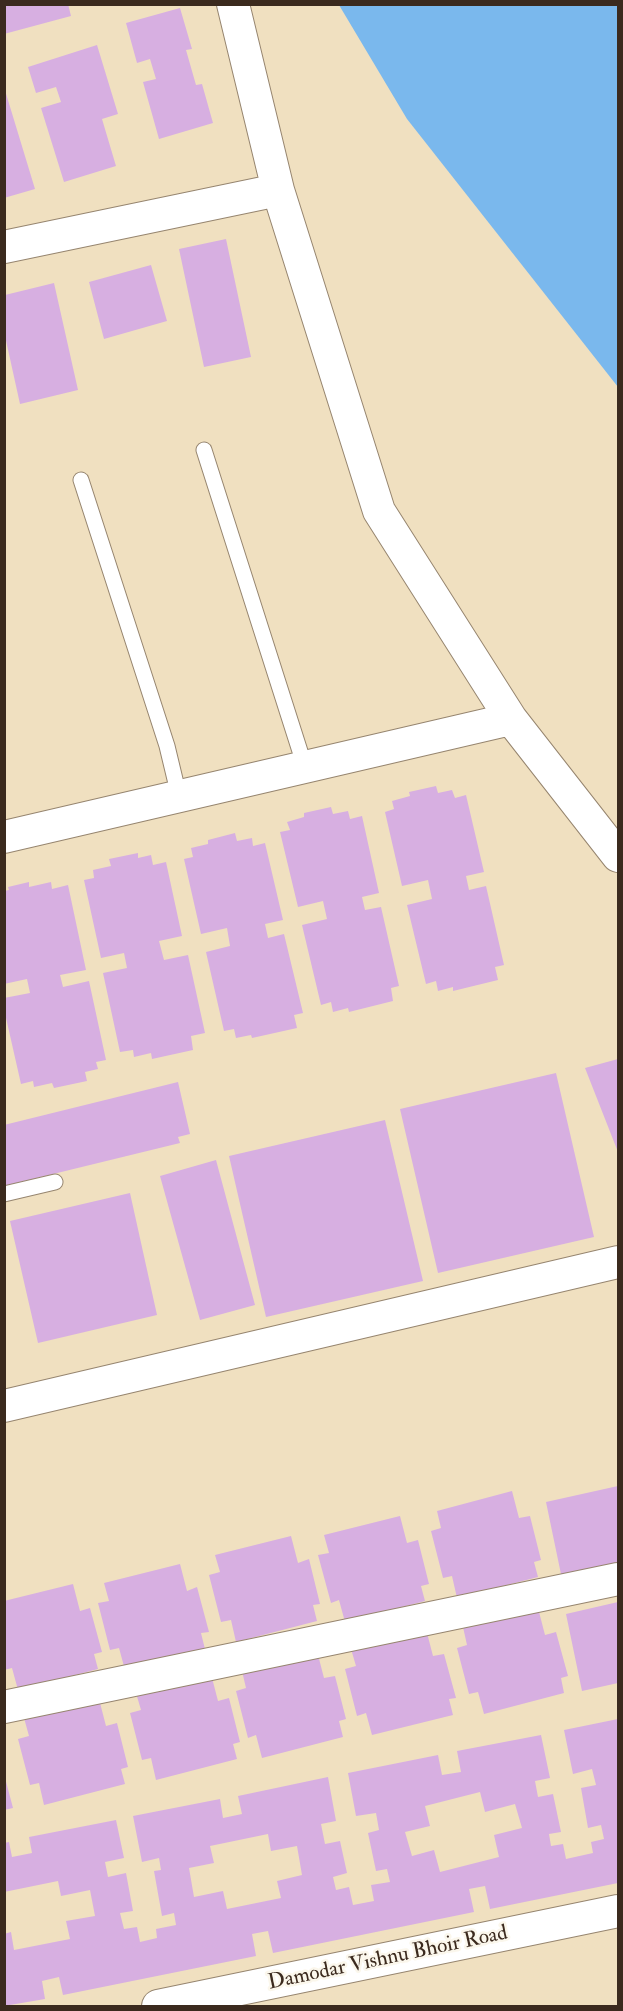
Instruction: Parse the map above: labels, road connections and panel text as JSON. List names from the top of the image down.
{
  "streets": {
    "street": ["Damodar Vishnu Bhoir Road"]
  }
}
